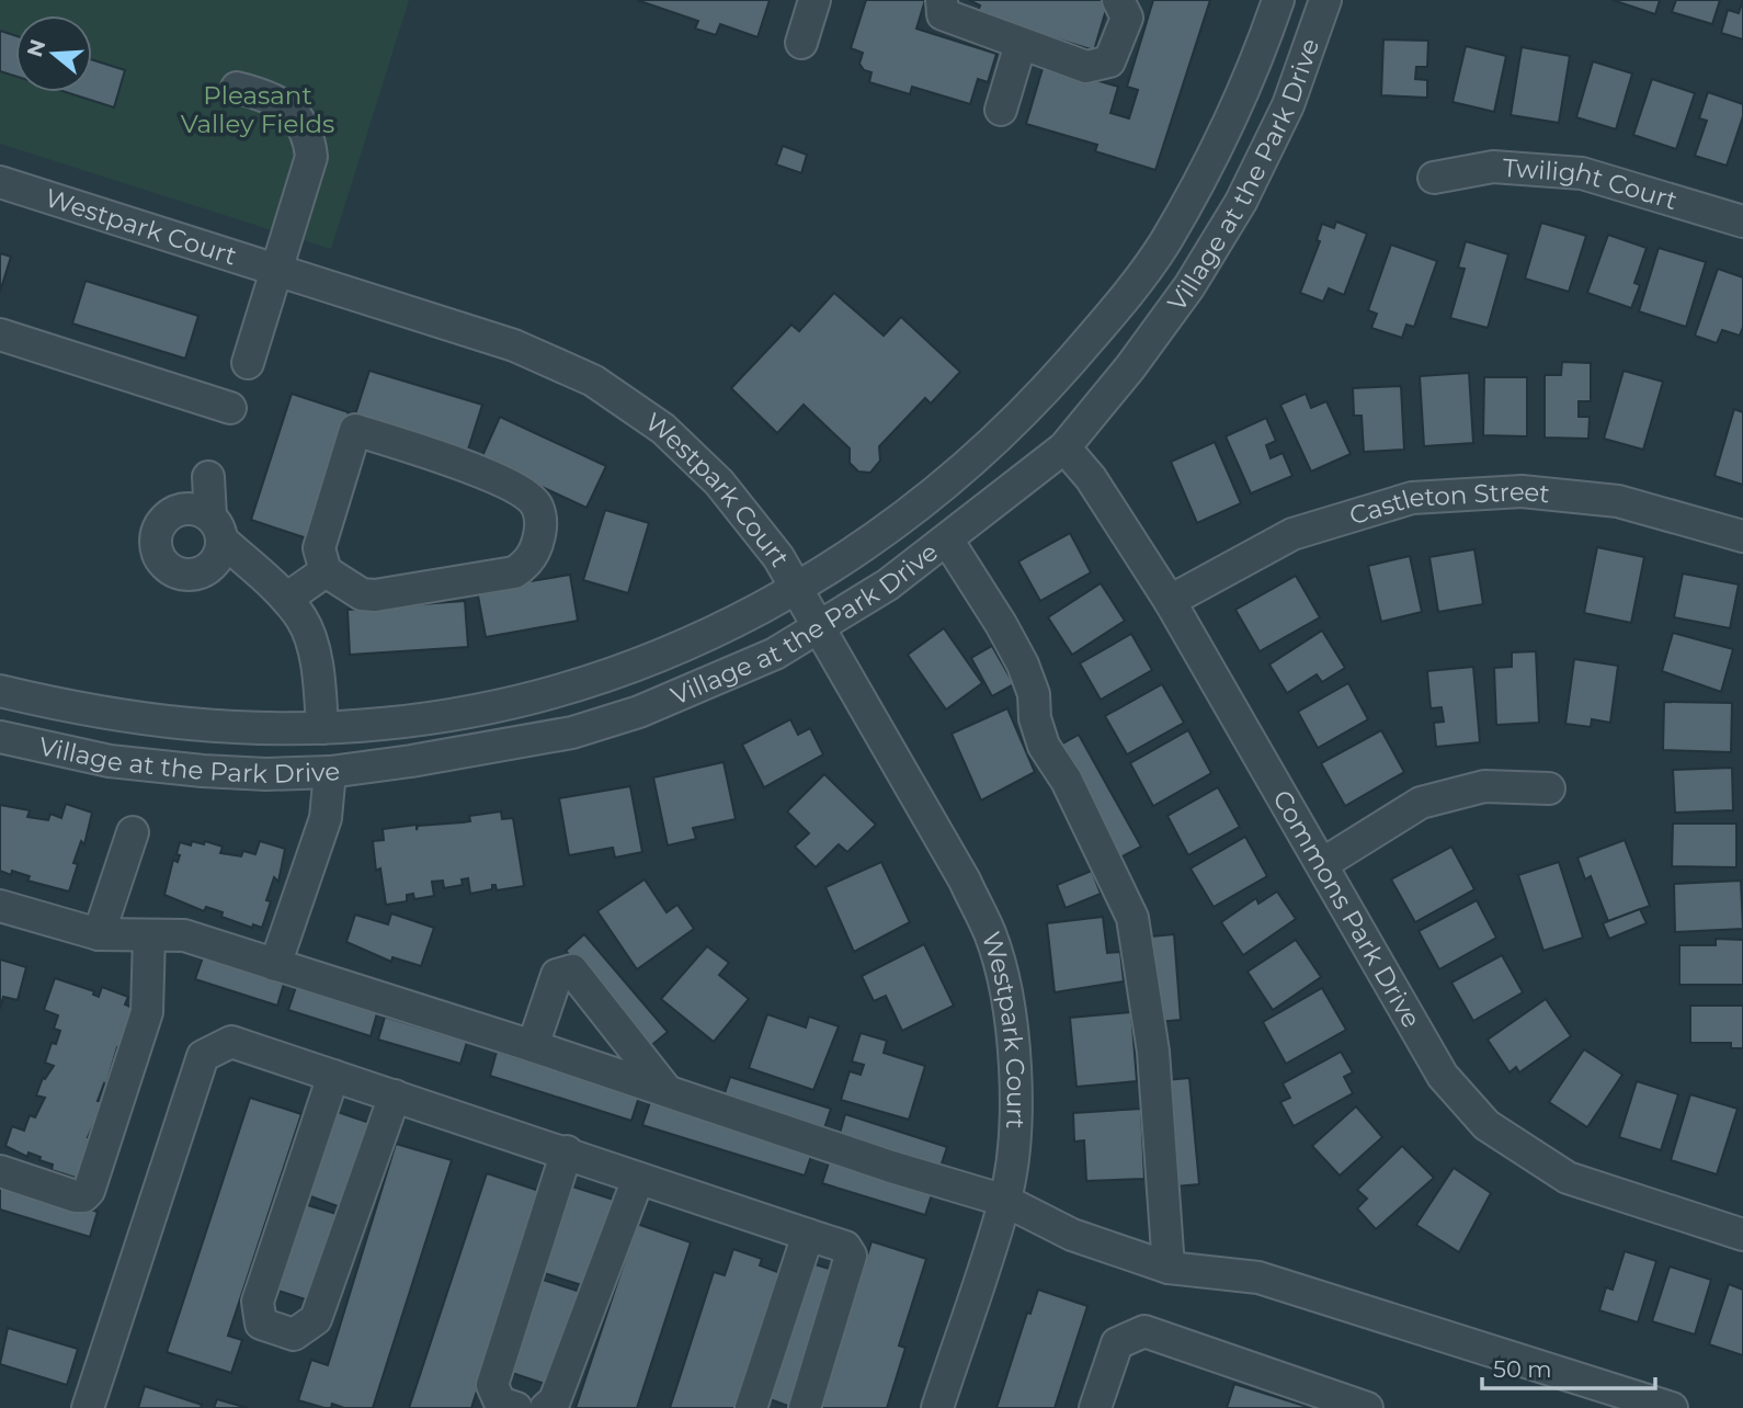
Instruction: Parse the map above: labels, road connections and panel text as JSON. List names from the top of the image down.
{
  "streets": {
    "street": [
      "Village at the Park Drive",
      "Twilight Court",
      "Westpark Court",
      "Castleton Street",
      "Commons Park Drive"
    ]
  },
  "crossings": [
    ["Village at the Park Drive", "Westpark Court"],
    ["Village at the Park Drive", "Commons Park Drive"],
    ["Castleton Street", "Commons Park Drive"]
  ],
  "parks": ["Pleasant Valley Fields"],
  "scale_bar": "50 m",
  "north": "left"
}
